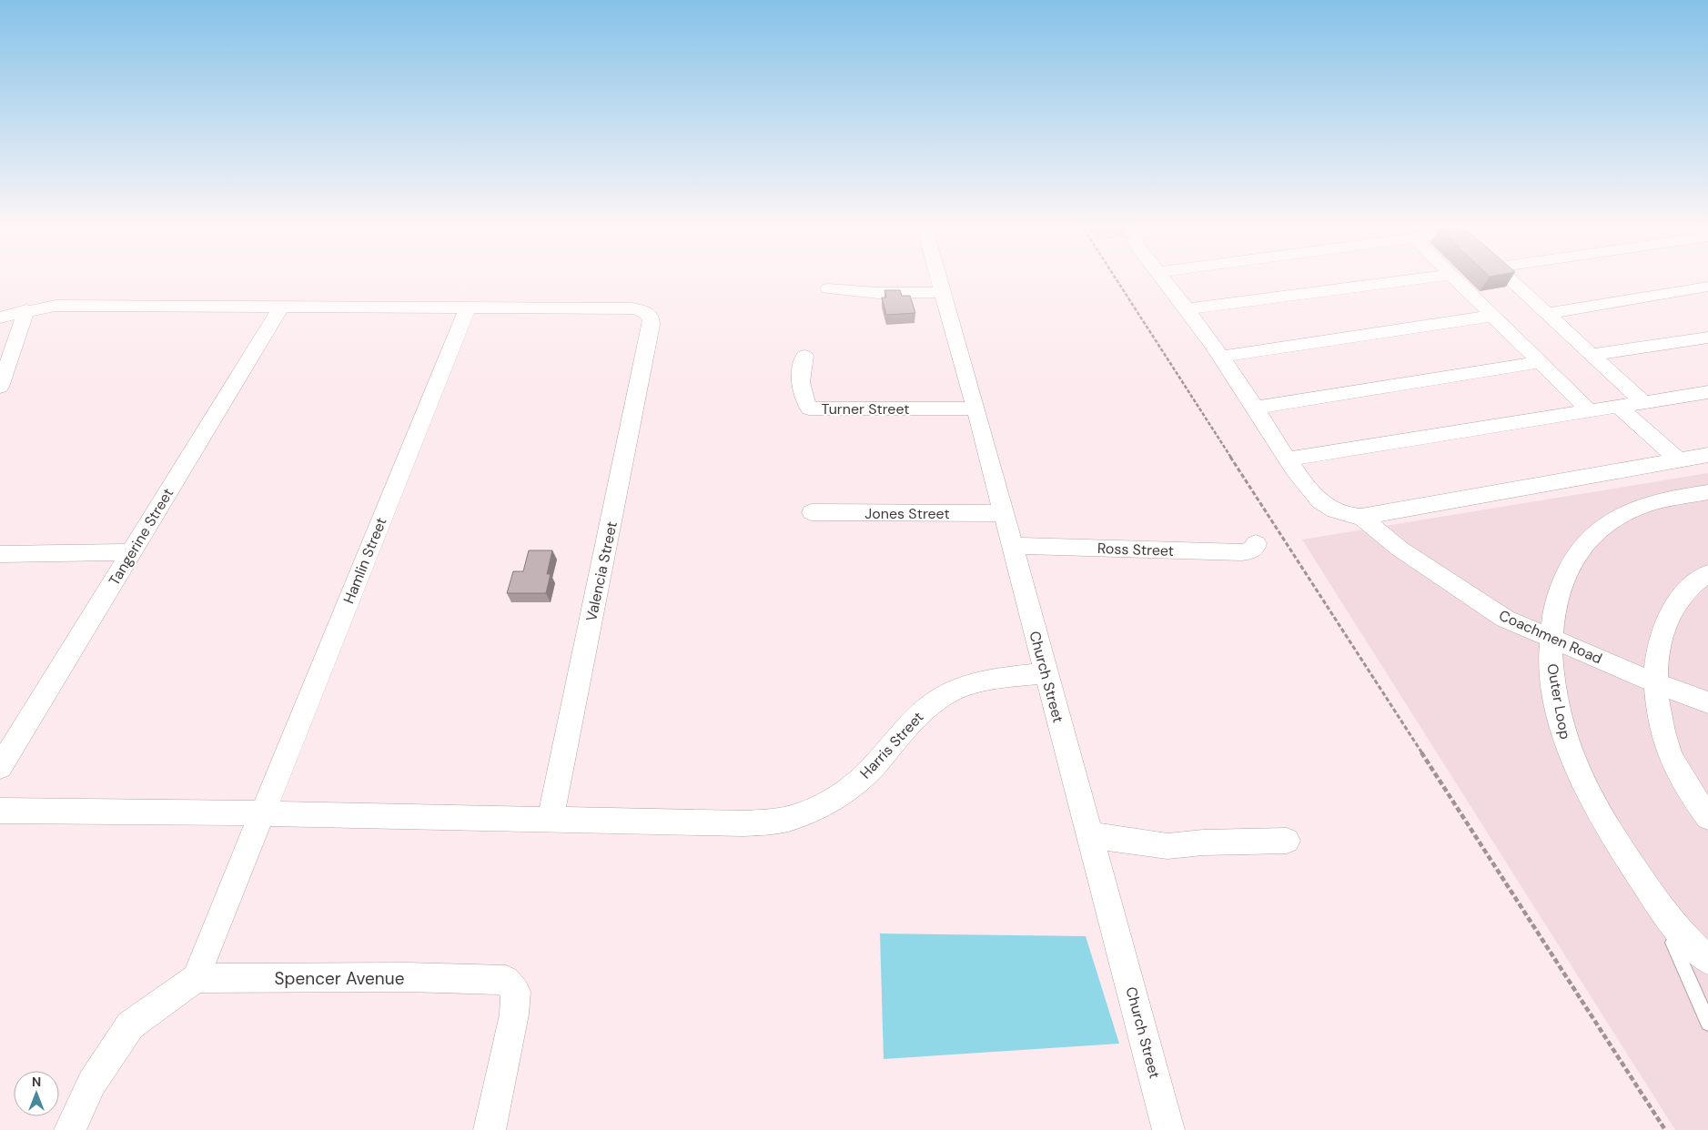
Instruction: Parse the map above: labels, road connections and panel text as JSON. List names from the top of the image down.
{
  "streets": {
    "street": [
      "Turner Street",
      "Jones Street",
      "Tangerine Street",
      "Ross Street",
      "Hamlin Street",
      "Valencia Street",
      "Coachmen Road",
      "Church Street",
      "Outer Loop",
      "Harris Street",
      "Spencer Avenue"
    ]
  },
  "crossings": [
    ["Turner Street", "Church Street"],
    ["Jones Street", "Church Street"],
    ["Ross Street", "Church Street"],
    ["Hamlin Street", "Valencia Street"],
    ["Valencia Street", "Harris Street"],
    ["Coachmen Road", "Outer Loop"],
    ["Church Street", "Harris Street"]
  ],
  "north": "top"
}
